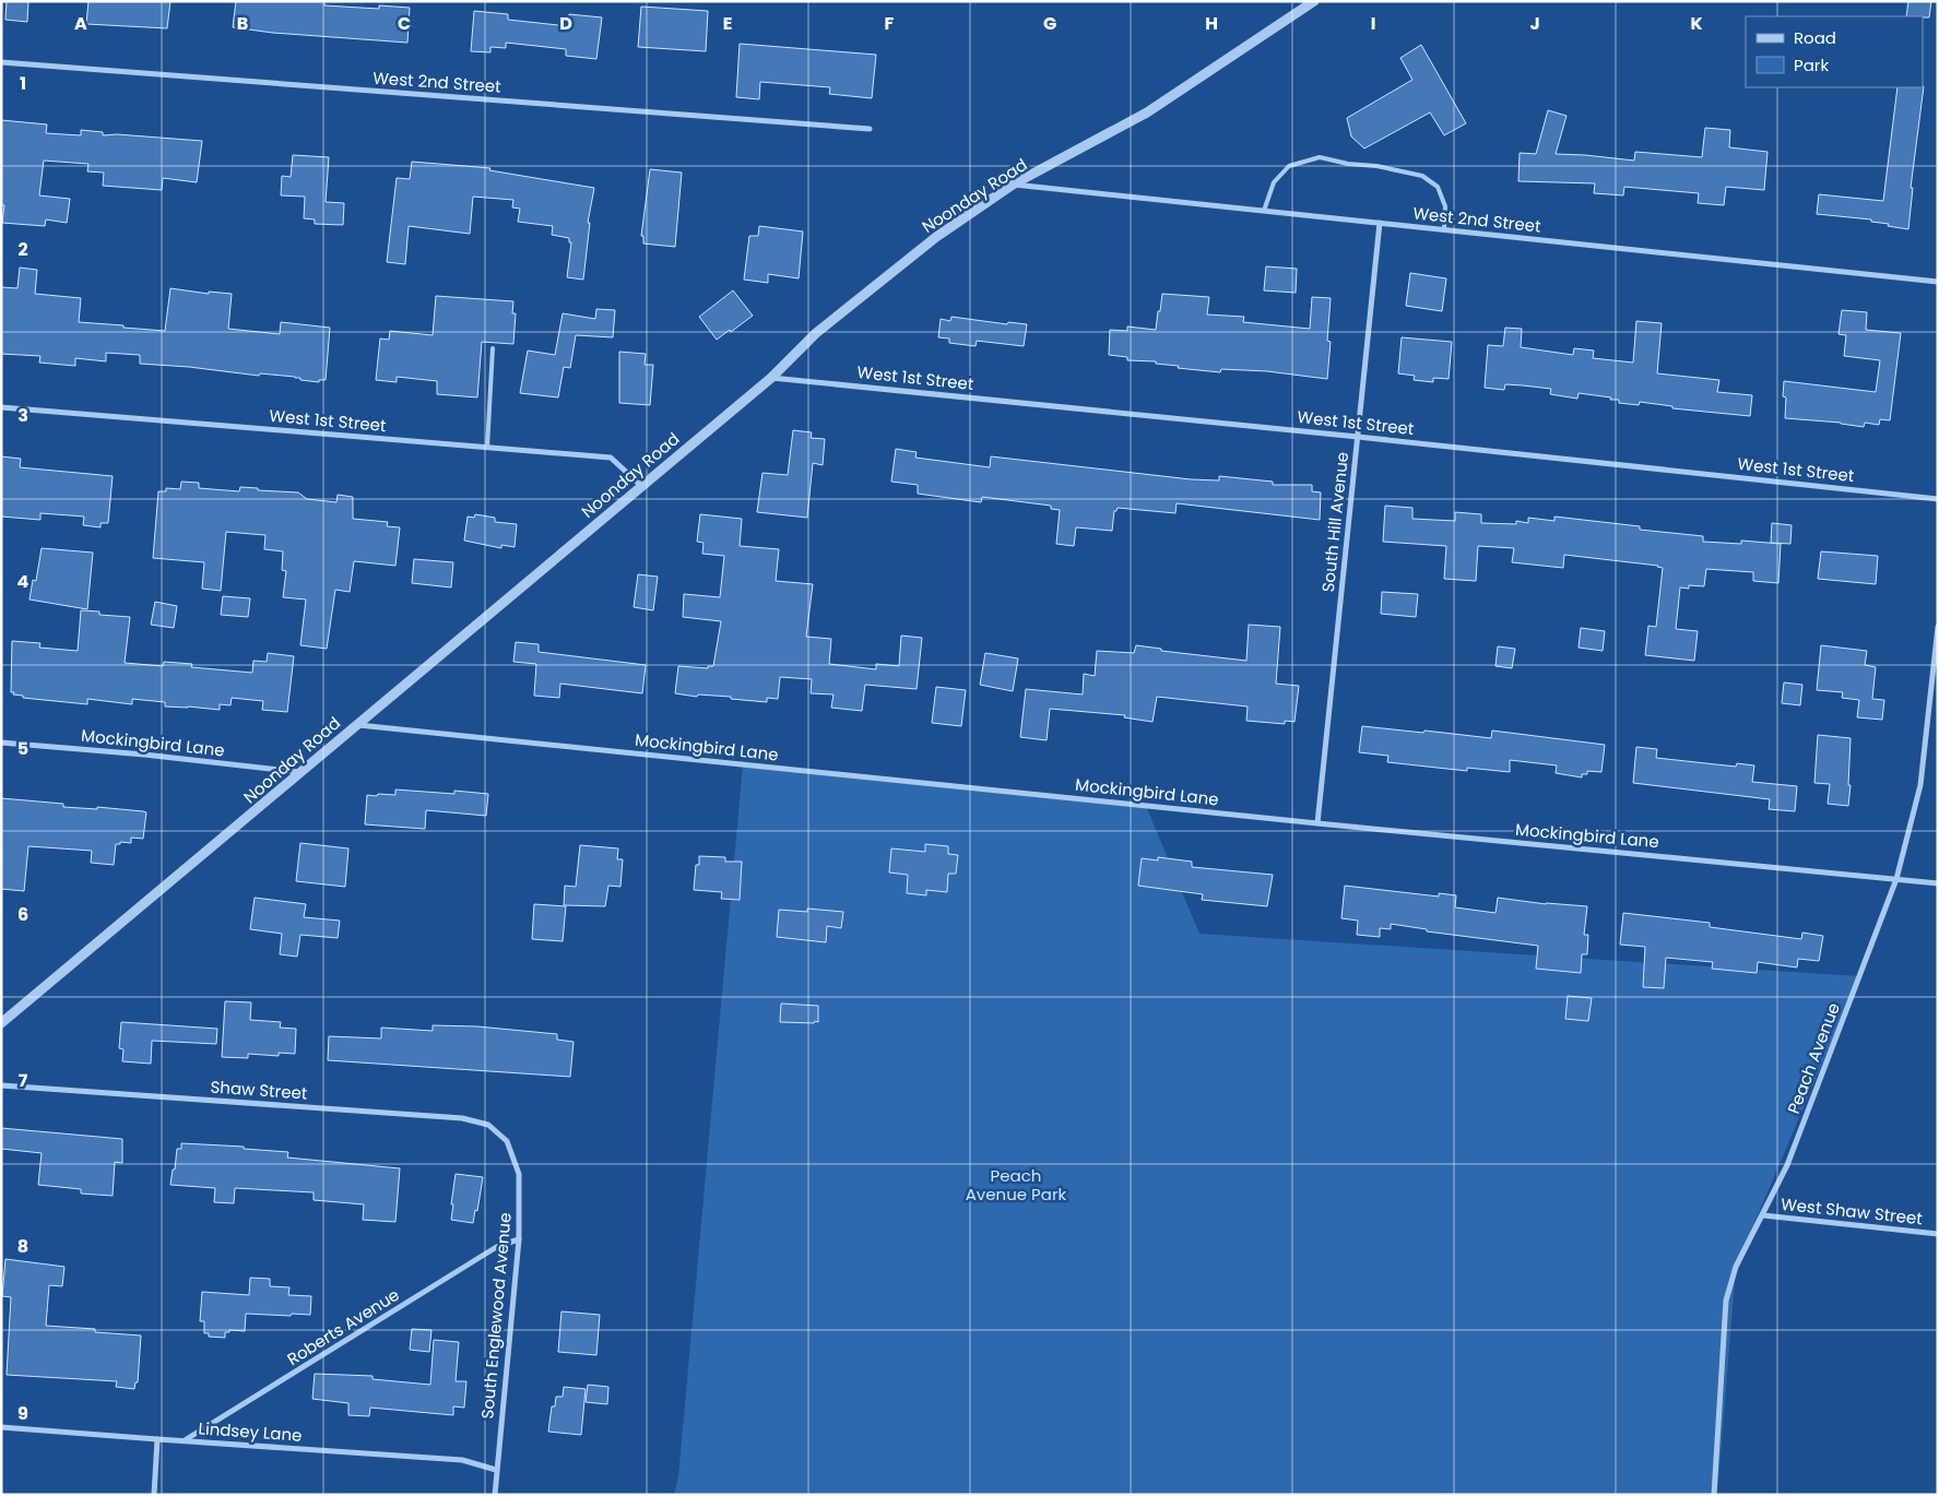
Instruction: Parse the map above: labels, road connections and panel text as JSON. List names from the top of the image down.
{
  "streets": {
    "street": [
      "West 2nd Street",
      "Noonday Road",
      "West 1st Street",
      "South Hill Avenue",
      "Mockingbird Lane",
      "Peach Avenue",
      "Shaw Street",
      "West Shaw Street",
      "South Englewood Avenue",
      "Roberts Avenue",
      "Lindsey Lane"
    ]
  },
  "crossings": [
    ["West 2nd Street", "Noonday Road"],
    ["West 2nd Street", "South Hill Avenue"],
    ["Noonday Road", "West 1st Street"],
    ["Noonday Road", "Mockingbird Lane"],
    ["West 1st Street", "South Hill Avenue"],
    ["South Hill Avenue", "Mockingbird Lane"],
    ["Mockingbird Lane", "Peach Avenue"],
    ["Peach Avenue", "West Shaw Street"],
    ["Shaw Street", "South Englewood Avenue"],
    ["South Englewood Avenue", "Roberts Avenue"],
    ["South Englewood Avenue", "Lindsey Lane"],
    ["Roberts Avenue", "Lindsey Lane"]
  ],
  "parks": ["Peach Avenue Park"],
  "legend": ["Road", "Park"],
  "grid": {
    "columns": [
      "A",
      "B",
      "C",
      "D",
      "E",
      "F",
      "G",
      "H",
      "I",
      "J",
      "K"
    ],
    "rows": [
      "1",
      "2",
      "3",
      "4",
      "5",
      "6",
      "7",
      "8",
      "9"
    ]
  }
}
